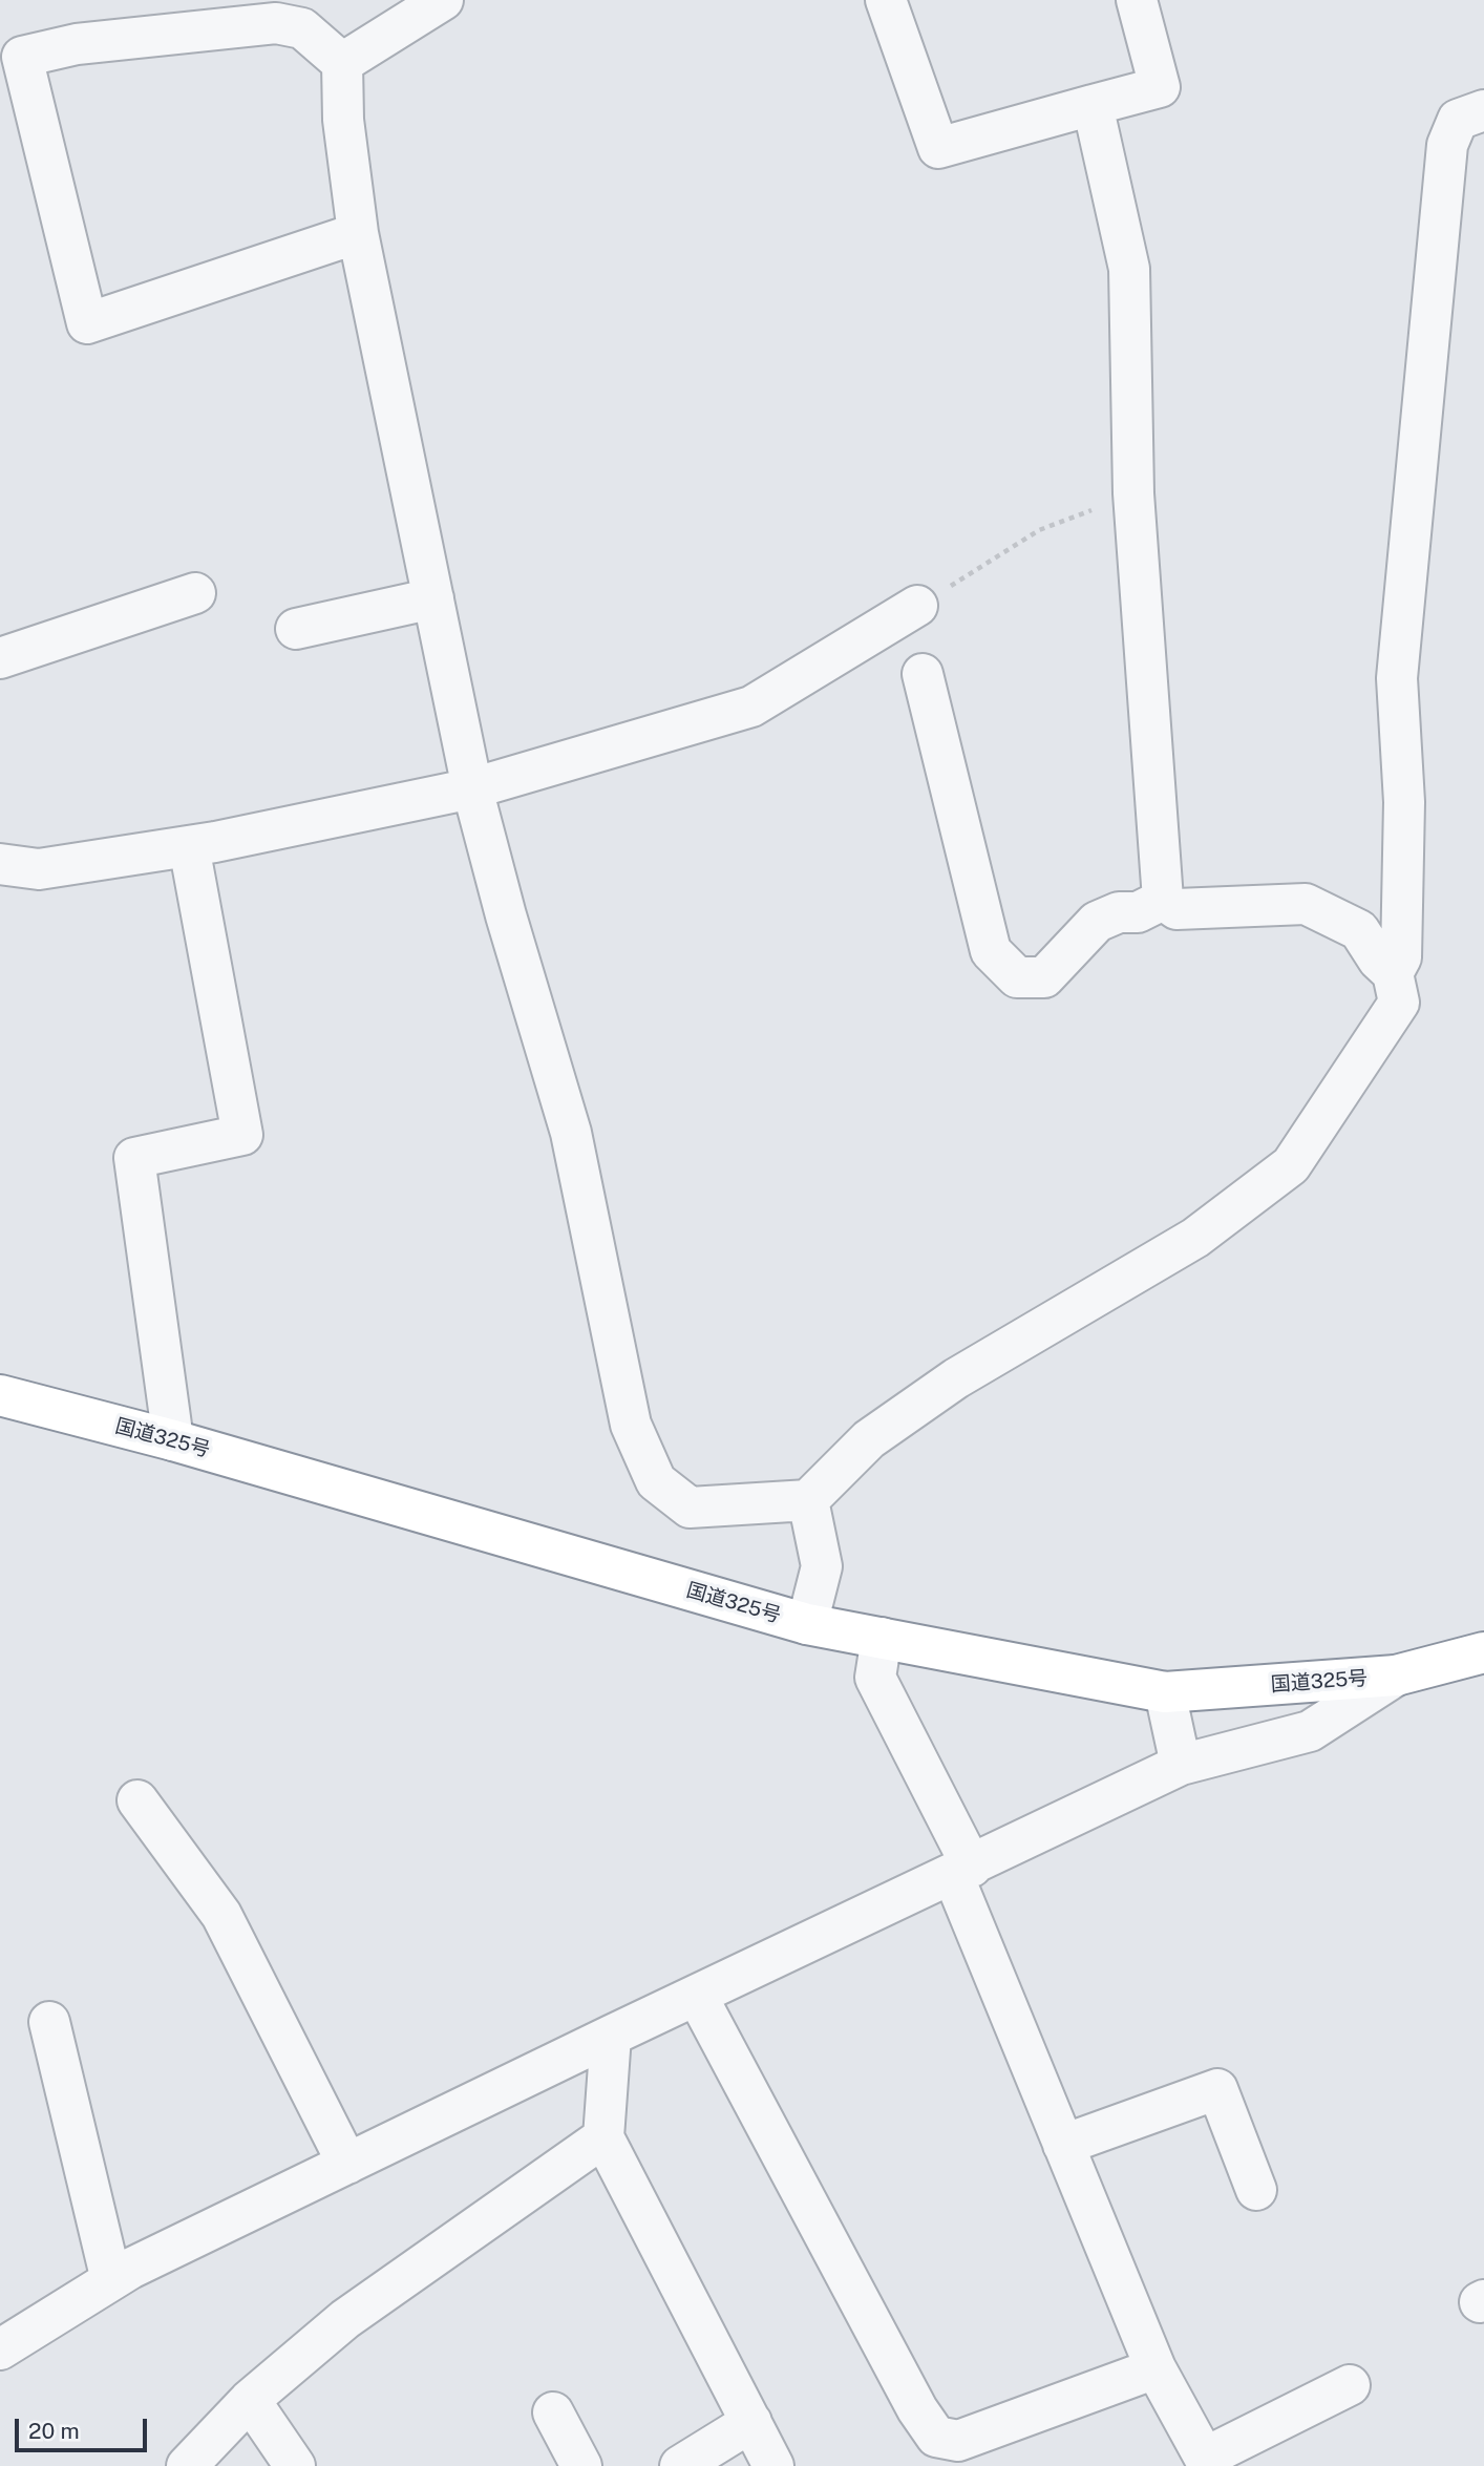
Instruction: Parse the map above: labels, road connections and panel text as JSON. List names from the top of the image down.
{
  "streets": {
    "highway": ["国道325号"]
  },
  "scale_bar": "20 m"
}
